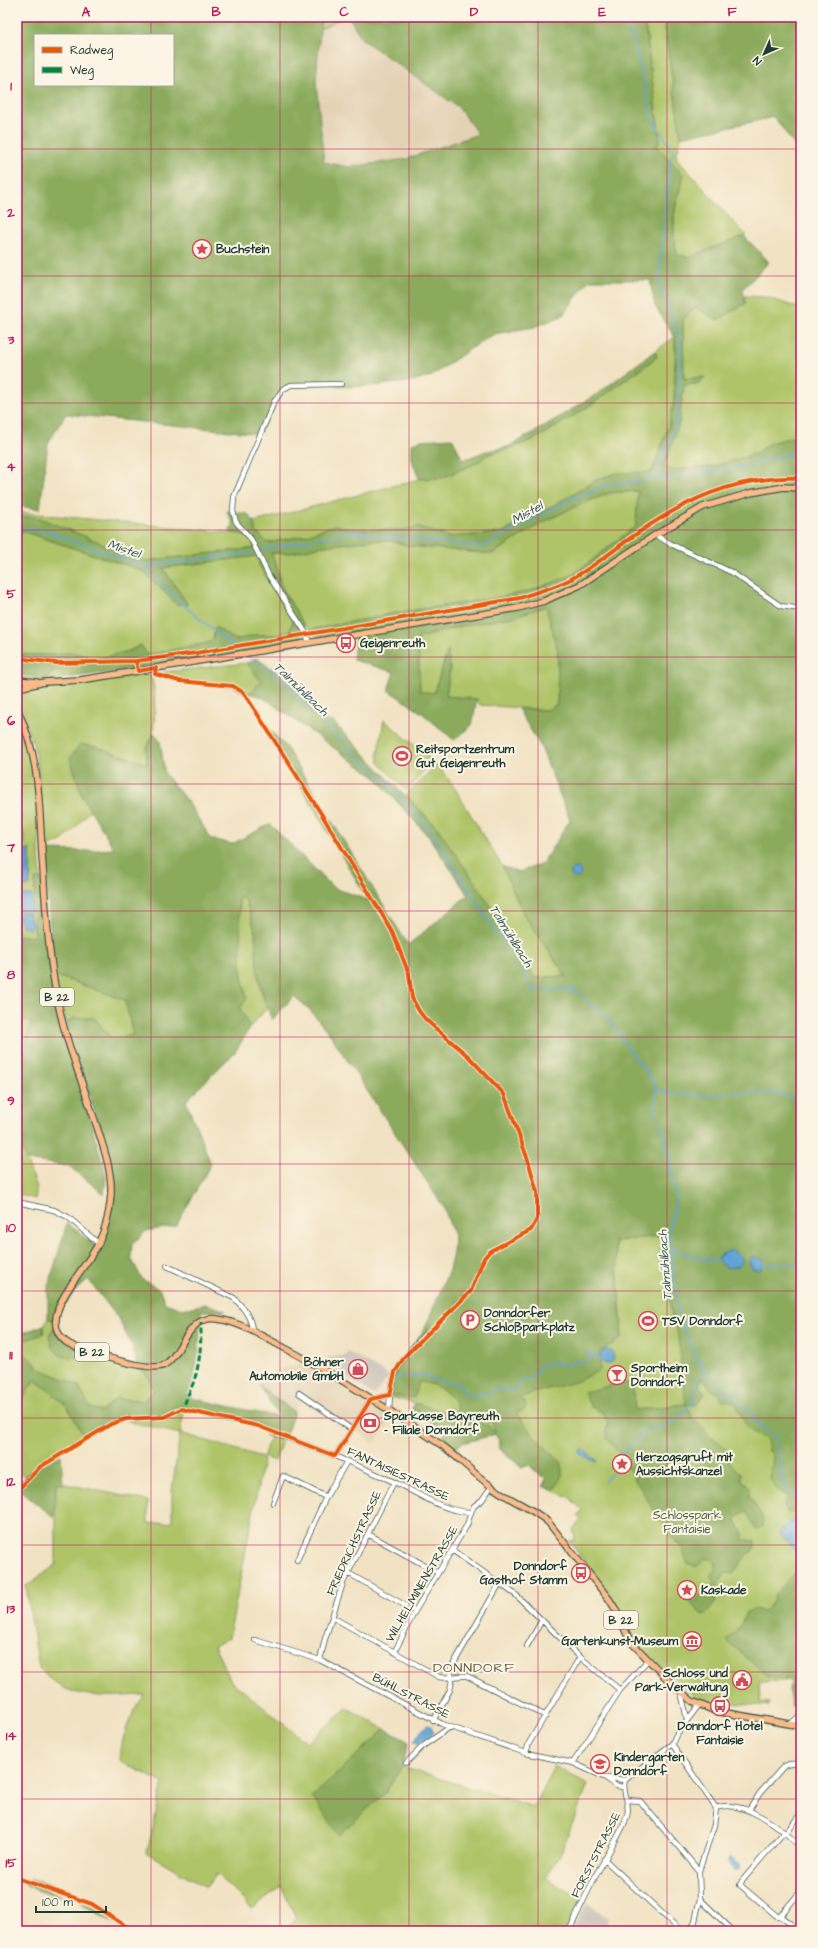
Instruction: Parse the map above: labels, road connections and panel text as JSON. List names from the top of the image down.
{
  "streets": {
    "main road": ["B 22"],
    "street": [
      "FANTAISIESTRASSE",
      "FRIEDRICHSTRASSE",
      "WILHELMINENSTRASSE",
      "BÜHLSTRASSE",
      "FORSTSTRASSE"
    ]
  },
  "crossings": [
    ["B 22", "WILHELMINENSTRASSE"],
    ["FANTAISIESTRASSE", "FRIEDRICHSTRASSE"],
    ["FANTAISIESTRASSE", "WILHELMINENSTRASSE"],
    ["FRIEDRICHSTRASSE", "BÜHLSTRASSE"],
    ["BÜHLSTRASSE", "FORSTSTRASSE"]
  ],
  "districts": ["DONNDORF"],
  "water": ["Mistel", "Talmühlbach"],
  "parks": ["Schlosspark Fantaisie"],
  "places": {
    "place": ["Buchstein", "Herzogsgruft mit Aussichtskanzel", "Kaskade"],
    "bus stop": ["Geigenreuth", "Donndorf Gasthof Stamm", "Donndorf Hotel Fantaisie"],
    "sports": ["Reitsportzentrum Gut Geigenreuth", "TSV Donndorf"],
    "parking": ["Donndorfer Schloßparkplatz"],
    "shop": ["Böhner Automobile GmbH"],
    "bar": ["Sportheim Donndorf"],
    "bank": ["Sparkasse Bayreuth - Filiale Donndorf"],
    "museum": ["Gartenkunst-Museum"],
    "public building": ["Schloss und Park-Verwaltung"],
    "school or university": ["Kindergarten Donndorf"]
  },
  "legend": ["Radweg", "Weg"],
  "scale_bar": "100 m",
  "north": "bottom left",
  "grid": {
    "columns": [
      "A",
      "B",
      "C",
      "D",
      "E",
      "F"
    ],
    "rows": [
      "1",
      "2",
      "3",
      "4",
      "5",
      "6",
      "7",
      "8",
      "9",
      "10",
      "11",
      "12",
      "13",
      "14",
      "15"
    ]
  }
}
